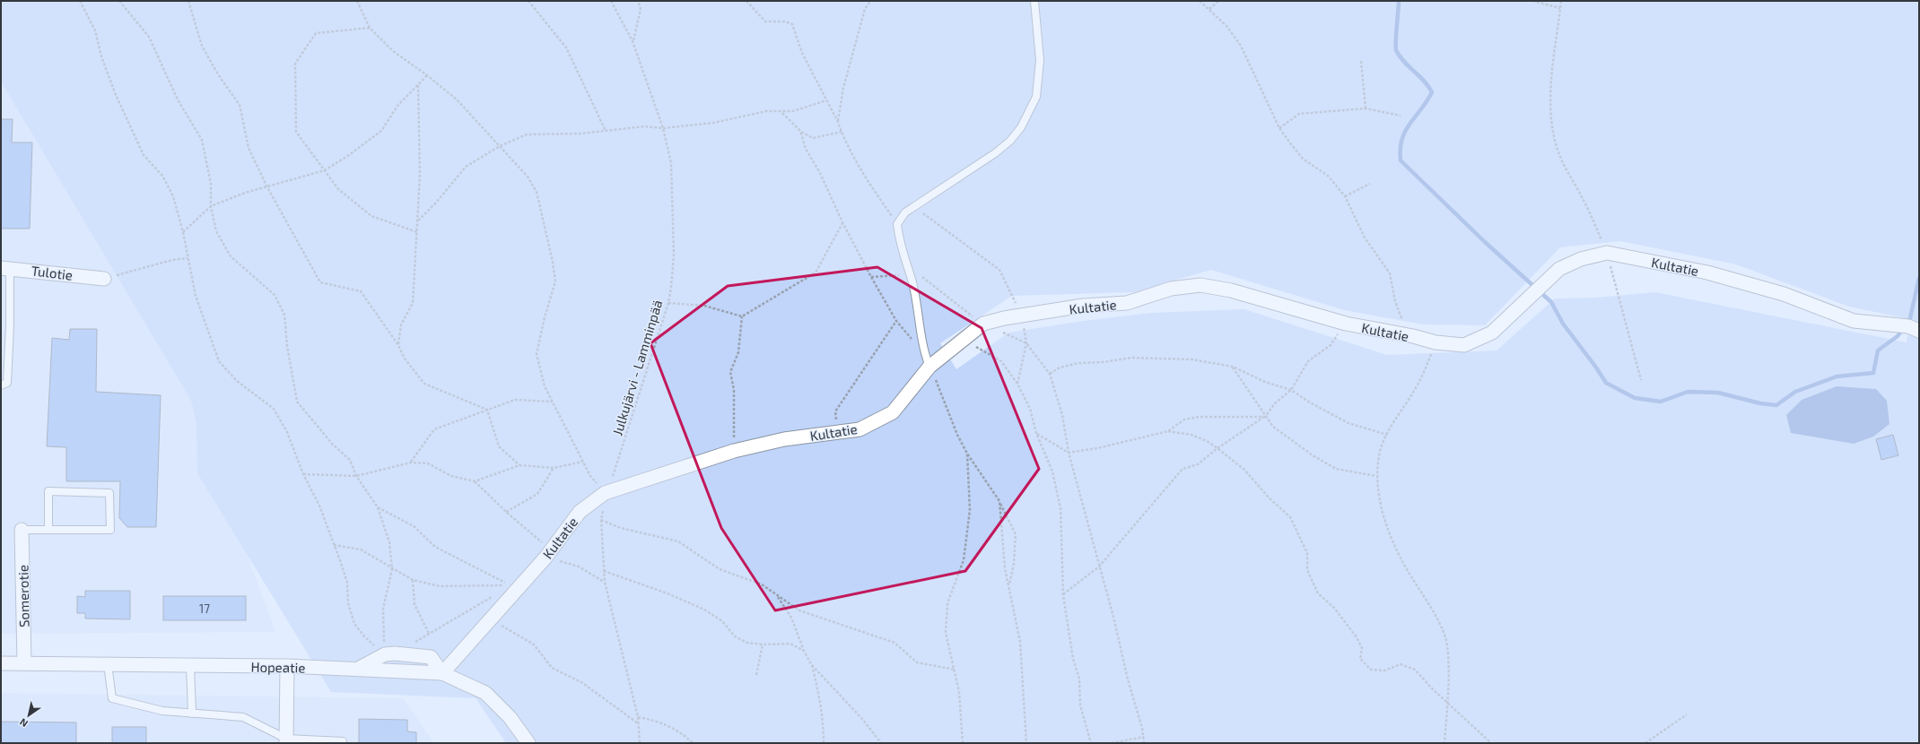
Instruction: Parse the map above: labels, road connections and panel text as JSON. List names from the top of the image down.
{
  "streets": {
    "street": [
      "Kultatie",
      "Tulotie",
      "Somerotie",
      "Hopeatie"
    ],
    "path": ["Julkujärvi - Lamminpää"]
  },
  "crossings": [
    ["Kultatie", "Julkujärvi - Lamminpää"],
    ["Kultatie", "Hopeatie"],
    ["Somerotie", "Hopeatie"]
  ],
  "house_numbers": ["17"],
  "north": "bottom left"
}
